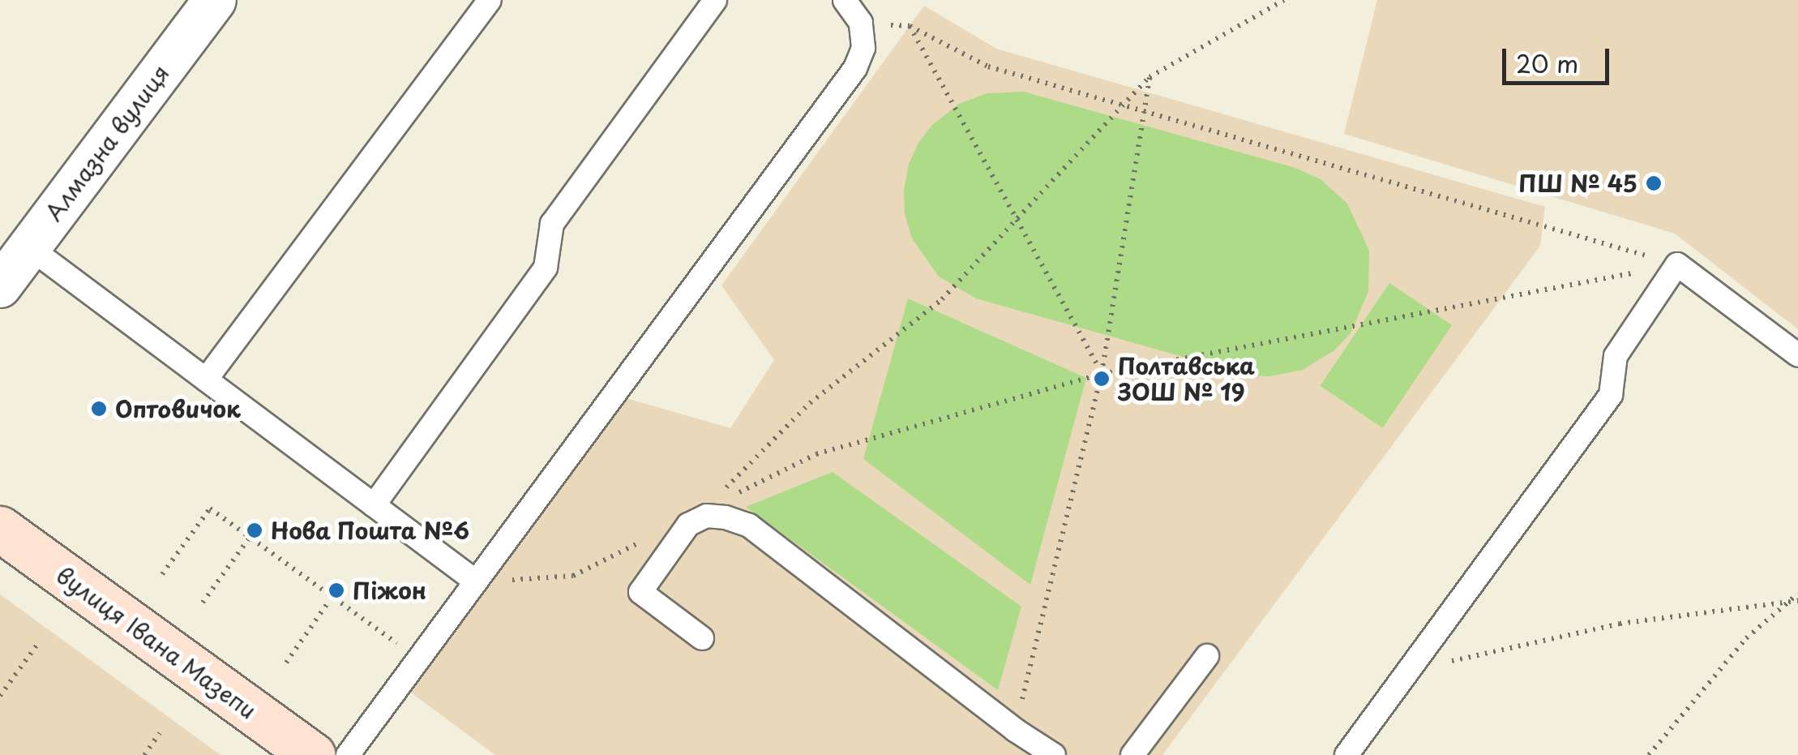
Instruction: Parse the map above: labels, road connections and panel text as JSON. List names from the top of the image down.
{
  "streets": {
    "main road": ["вулиця Івана Мазепи"],
    "street": ["Алмазна вулиця"]
  },
  "places": [
    "ПШ № 45",
    "Полтавська ЗОШ № 19",
    "Оптовичок",
    "Нова Пошта №6",
    "Піжон"
  ],
  "scale_bar": "20 m"
}
